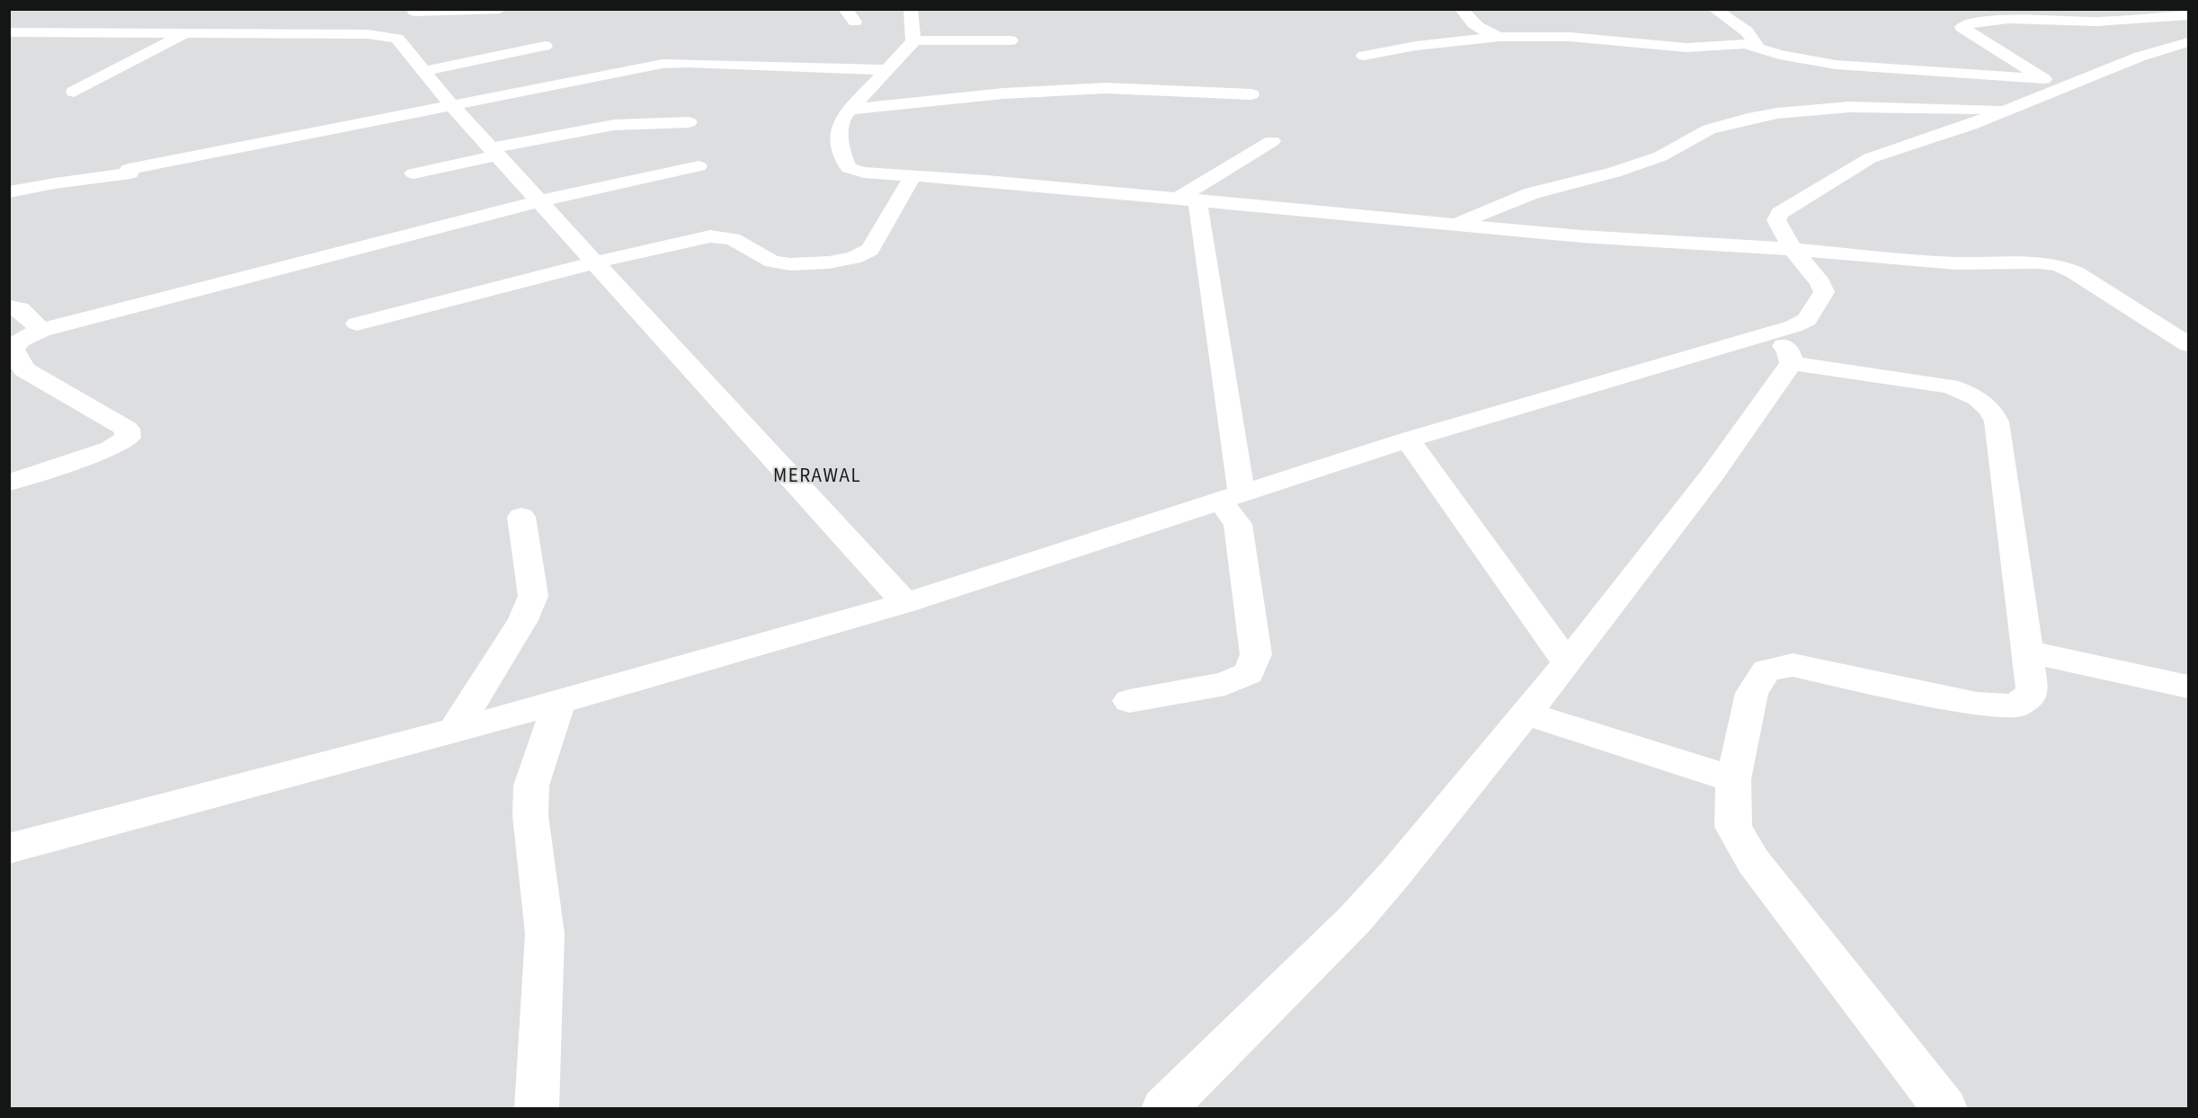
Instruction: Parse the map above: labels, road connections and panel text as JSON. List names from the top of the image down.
{
  "districts": ["MERAWAL"]
}
